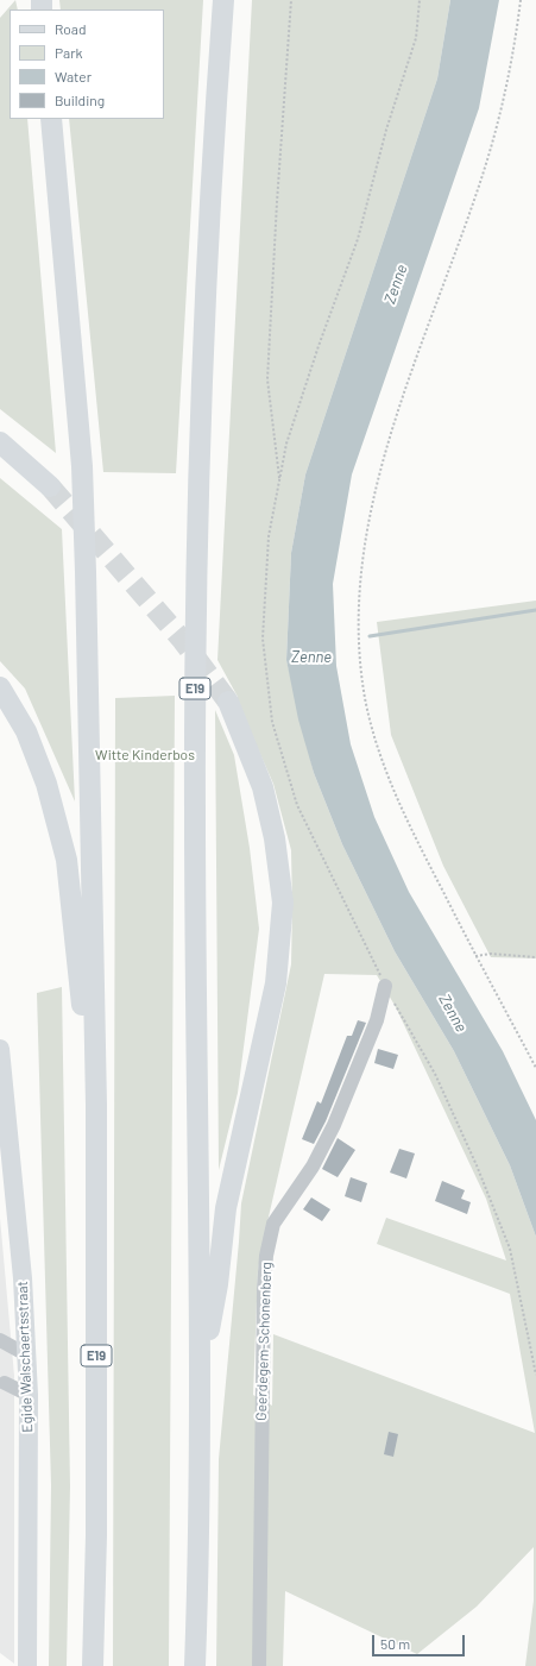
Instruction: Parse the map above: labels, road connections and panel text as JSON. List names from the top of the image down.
{
  "streets": {
    "highway": ["E19"],
    "main road": ["Egide Walschaertsstraat"],
    "street": ["Geerdegem-Schonenberg"]
  },
  "water": ["Zenne"],
  "parks": ["Witte Kinderbos"],
  "legend": [
    "Road",
    "Park",
    "Water",
    "Building"
  ],
  "scale_bar": "50 m"
}
